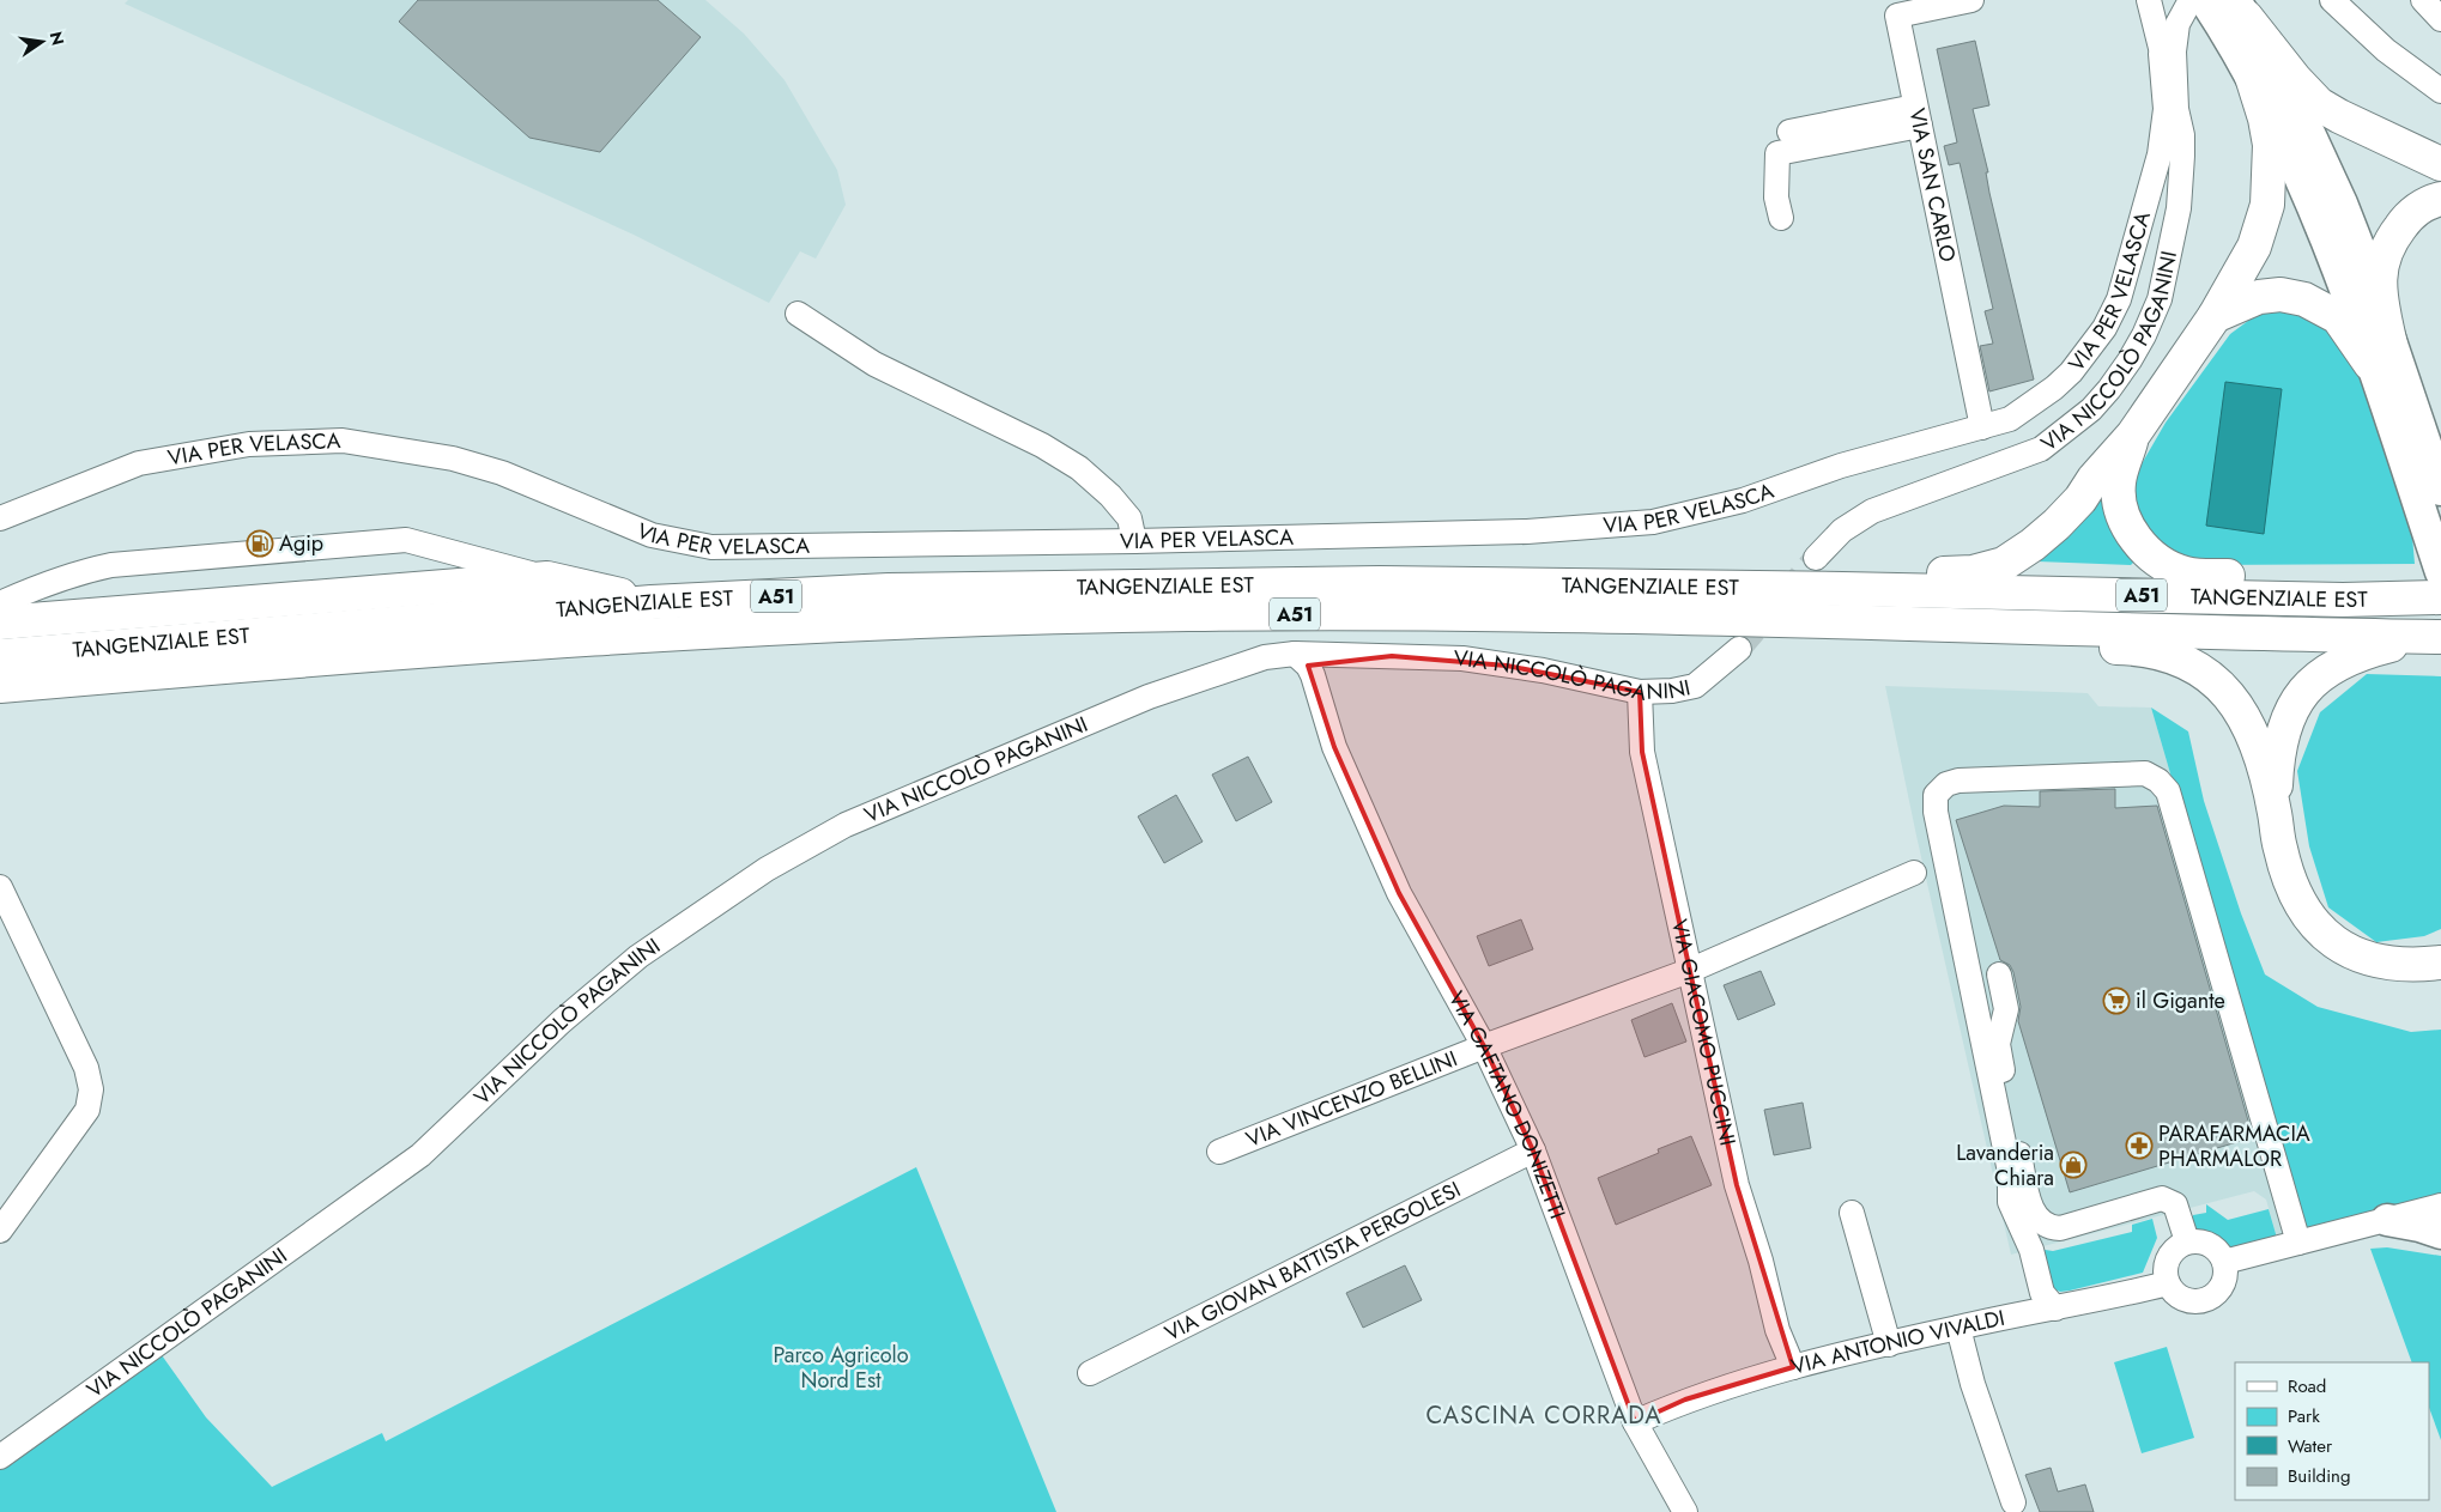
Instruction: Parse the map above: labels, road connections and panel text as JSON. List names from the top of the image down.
{
  "streets": {
    "highway": ["TANGENZIALE EST", "A51"],
    "street": [
      "VIA SAN CARLO",
      "VIA PER VELASCA",
      "VIA NICCOLÒ PAGANINI",
      "VIA GIACOMO PUCCINI",
      "VIA VINCENZO BELLINI",
      "VIA GAETANO DONIZETTI",
      "VIA GIOVAN BATTISTA PERGOLESI",
      "VIA ANTONIO VIVALDI"
    ]
  },
  "crossings": [
    ["VIA SAN CARLO", "VIA PER VELASCA"],
    ["VIA PER VELASCA", "VIA NICCOLÒ PAGANINI"],
    ["VIA NICCOLÒ PAGANINI", "VIA GIACOMO PUCCINI"],
    ["VIA NICCOLÒ PAGANINI", "VIA GAETANO DONIZETTI"],
    ["VIA GIACOMO PUCCINI", "VIA VINCENZO BELLINI"],
    ["VIA GIACOMO PUCCINI", "VIA ANTONIO VIVALDI"],
    ["VIA VINCENZO BELLINI", "VIA GAETANO DONIZETTI"],
    ["VIA GAETANO DONIZETTI", "VIA GIOVAN BATTISTA PERGOLESI"],
    ["VIA GAETANO DONIZETTI", "VIA ANTONIO VIVALDI"]
  ],
  "districts": ["CASCINA CORRADA"],
  "parks": ["Parco Agricolo Nord Est"],
  "places": {
    "fuel station": ["Agip"],
    "supermarket": ["il Gigante"],
    "pharmacy": ["PARAFARMACIA PHARMALOR"],
    "shop": ["Lavanderia Chiara"]
  },
  "legend": [
    "Road",
    "Park",
    "Water",
    "Building"
  ],
  "north": "right"
}
